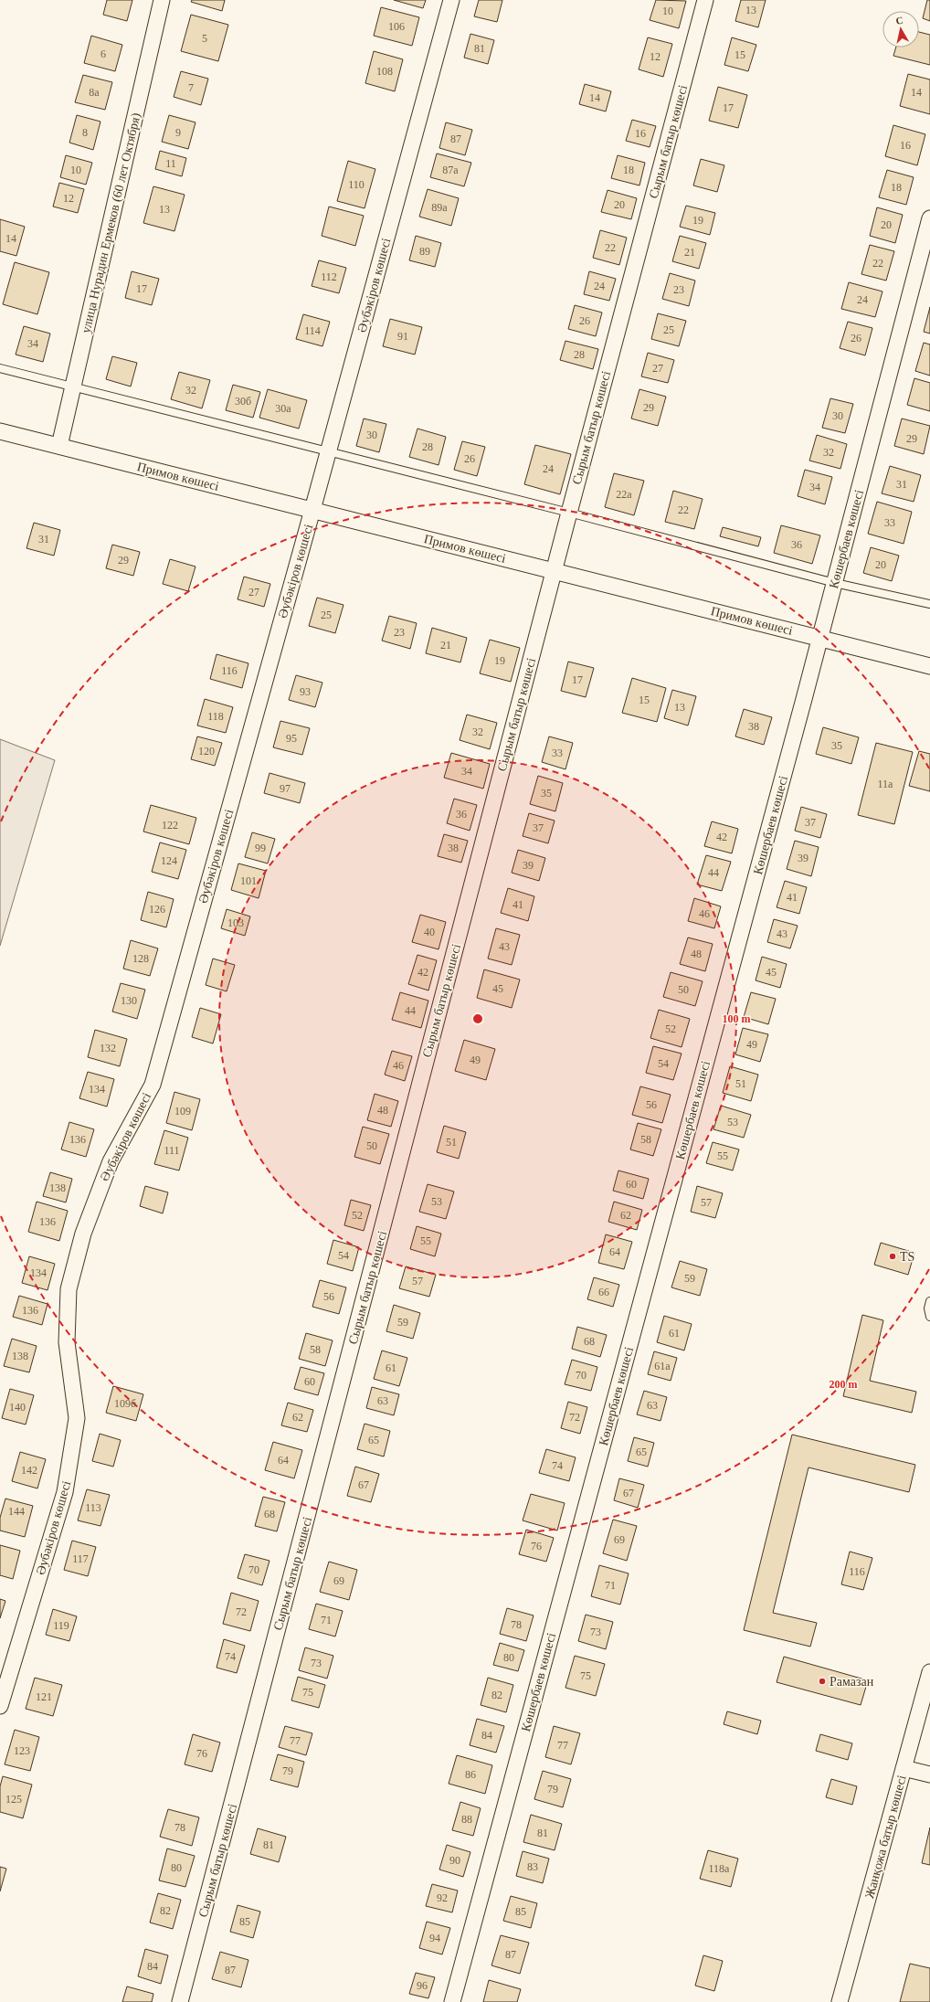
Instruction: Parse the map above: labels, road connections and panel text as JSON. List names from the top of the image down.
{
  "streets": {
    "street": [
      "Сырым батыр көшесі",
      "улица Нурадин Ермеков (60 лет Октября)",
      "Әубәкіров көшесі",
      "Примов көшесі",
      "Көшербаев көшесі",
      "Жанқожа батыр көшесі"
    ]
  },
  "crossings": [
    ["Сырым батыр көшесі", "Примов көшесі"],
    ["улица Нурадин Ермеков (60 лет Октября)", "Примов көшесі"],
    ["Әубәкіров көшесі", "Примов көшесі"],
    ["Примов көшесі", "Көшербаев көшесі"]
  ],
  "places": ["TS", "Рамазан"],
  "house_numbers": [
    "13",
    "10",
    "106",
    "5",
    "81",
    "6",
    "15",
    "12",
    "108",
    "7",
    "8а",
    "14",
    "14",
    "17",
    "8",
    "9",
    "16",
    "87",
    "16",
    "11",
    "10",
    "87а",
    "18",
    "110",
    "18",
    "12",
    "20",
    "89а",
    "13",
    "19",
    "20",
    "14",
    "22",
    "89",
    "21",
    "22",
    "112",
    "24",
    "17",
    "23",
    "24",
    "26",
    "25",
    "114",
    "91",
    "26",
    "34",
    "28",
    "27",
    "32",
    "30б",
    "29",
    "30а",
    "30",
    "30",
    "29",
    "28",
    "32",
    "26",
    "24",
    "31",
    "34",
    "22а",
    "22",
    "33",
    "31",
    "36",
    "29",
    "20",
    "27",
    "25",
    "23",
    "21",
    "19",
    "116",
    "17",
    "93",
    "15",
    "13",
    "118",
    "38",
    "32",
    "95",
    "35",
    "120",
    "33",
    "34",
    "11а",
    "97",
    "35",
    "36",
    "37",
    "122",
    "37",
    "42",
    "99",
    "38",
    "39",
    "124",
    "39",
    "44",
    "101",
    "41",
    "41",
    "126",
    "46",
    "103",
    "40",
    "43",
    "43",
    "48",
    "128",
    "42",
    "45",
    "45",
    "50",
    "130",
    "44",
    "52",
    "49",
    "132",
    "49",
    "54",
    "46",
    "51",
    "134",
    "56",
    "48",
    "109",
    "53",
    "136",
    "58",
    "51",
    "50",
    "111",
    "55",
    "60",
    "138",
    "53",
    "57",
    "52",
    "62",
    "136",
    "55",
    "64",
    "54",
    "134",
    "59",
    "57",
    "66",
    "56",
    "136",
    "59",
    "61",
    "68",
    "58",
    "138",
    "61а",
    "61",
    "70",
    "60",
    "63",
    "109б",
    "63",
    "140",
    "62",
    "72",
    "65",
    "65",
    "64",
    "74",
    "142",
    "67",
    "67",
    "113",
    "144",
    "68",
    "69",
    "76",
    "117",
    "70",
    "116",
    "69",
    "71",
    "72",
    "71",
    "78",
    "119",
    "73",
    "74",
    "80",
    "73",
    "75",
    "75",
    "82",
    "121",
    "84",
    "77",
    "77",
    "123",
    "76",
    "79",
    "86",
    "79",
    "125",
    "88",
    "78",
    "81",
    "81",
    "90",
    "83",
    "80",
    "118а",
    "92",
    "82",
    "85",
    "85",
    "94",
    "87",
    "84",
    "87",
    "96"
  ],
  "north": "top",
  "rings": ["100 m", "200 m"]
}
